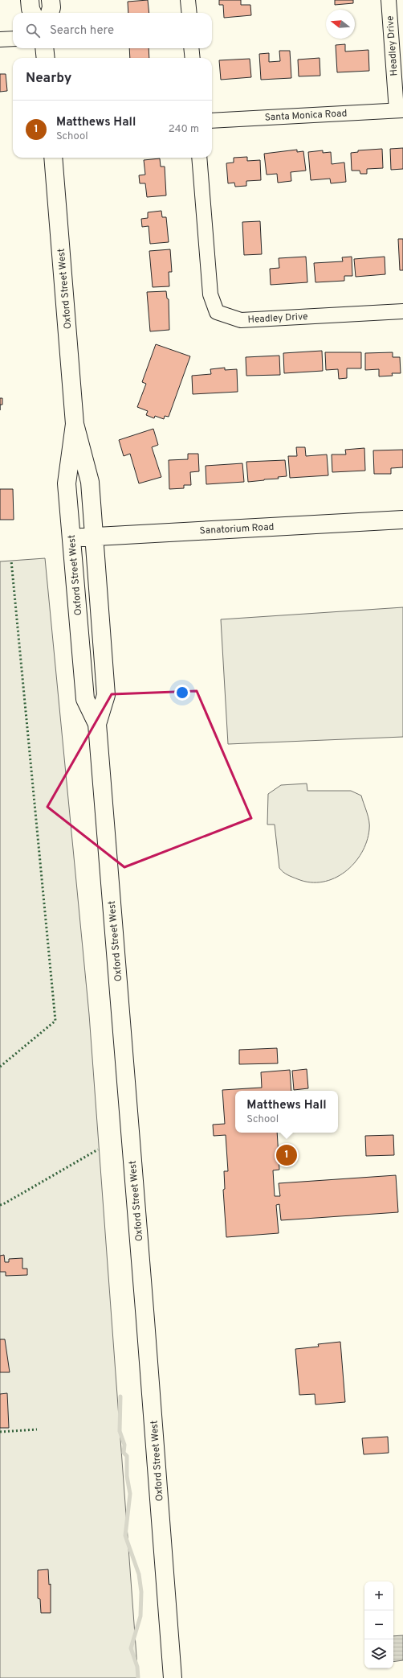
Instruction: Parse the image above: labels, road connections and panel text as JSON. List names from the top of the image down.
{
  "streets": {
    "main road": ["Oxford Street West", "Sanatorium Road"],
    "street": ["Headley Drive", "Santa Monica Road"]
  },
  "crossings": [
    ["Headley Drive", "Santa Monica Road"],
    ["Oxford Street West", "Sanatorium Road"]
  ],
  "north": "left",
  "page": {
    "search": "Search here",
    "heading": "Nearby",
    "list": [
      {
        "mark": "1",
        "name": "Matthews Hall",
        "note": "School",
        "value": "240 m"
      }
    ],
    "popup": ["Matthews Hall", "School"],
    "pins": "1",
    "map_buttons": ["+", "−"]
  }
}
